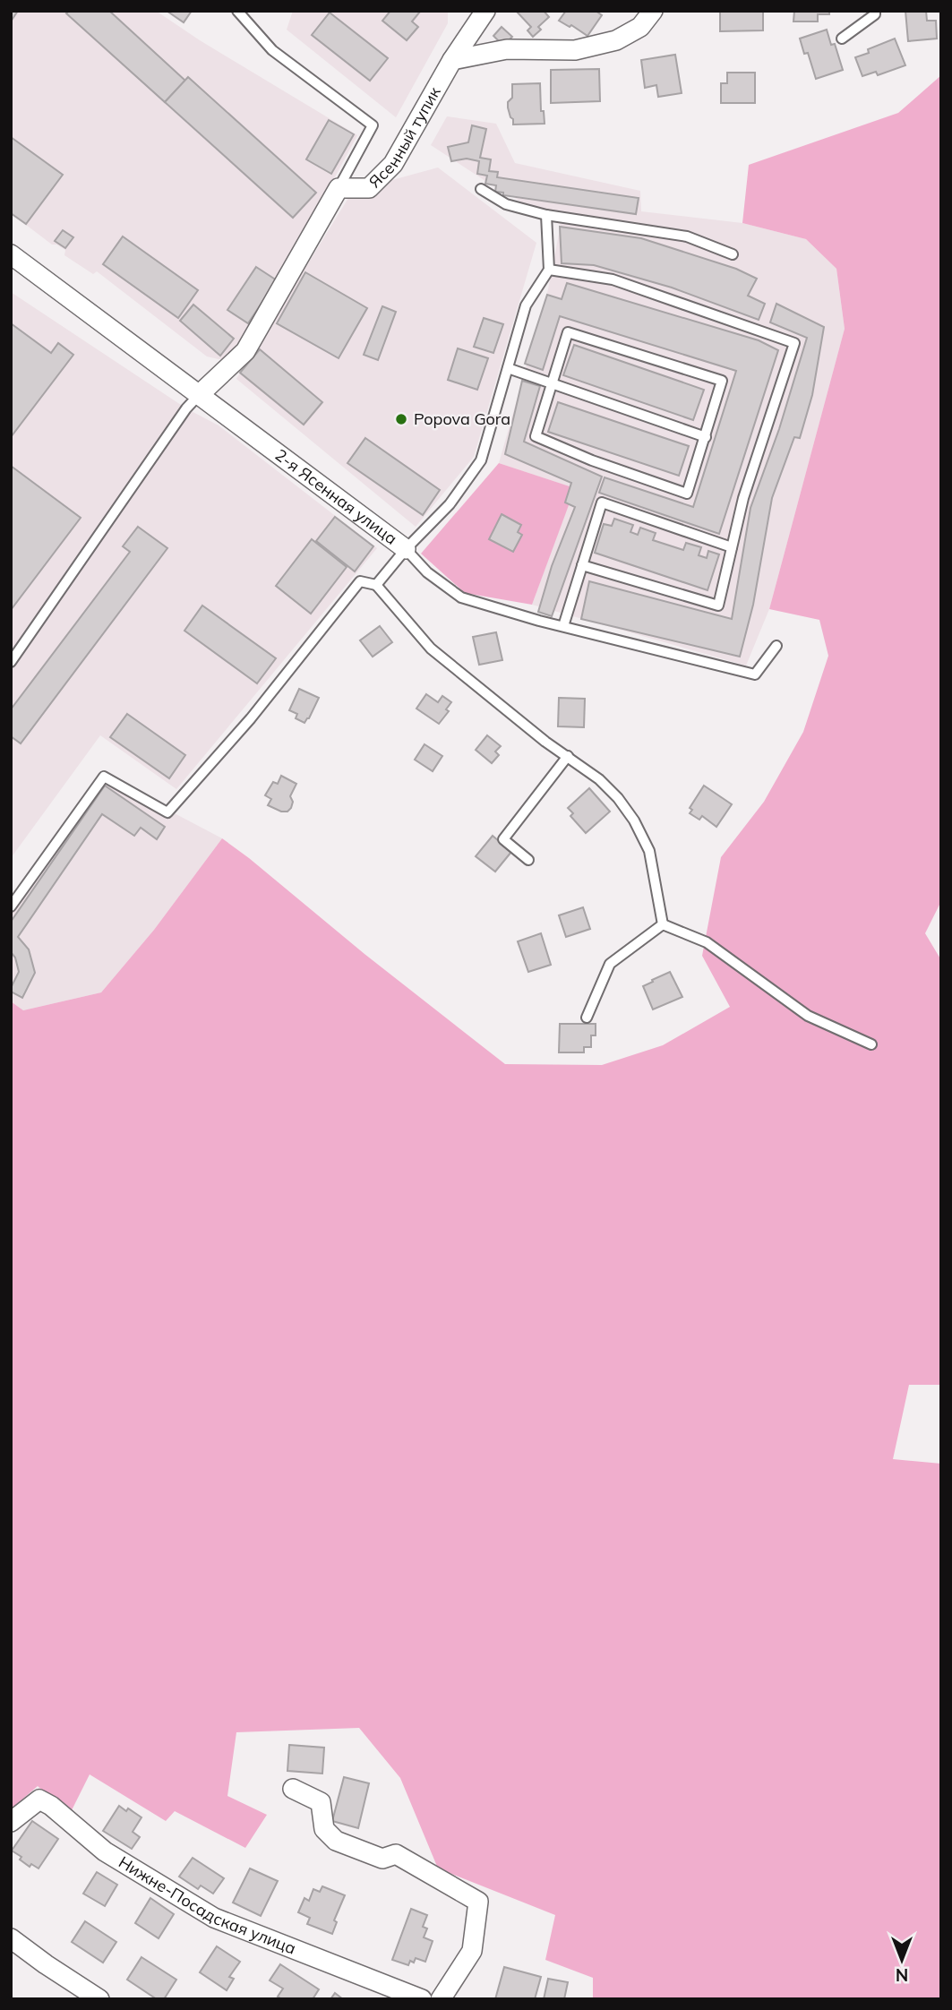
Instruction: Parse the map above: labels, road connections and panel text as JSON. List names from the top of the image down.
{
  "streets": {
    "street": ["Ясенный тупик", "2-я Ясенная улица", "Нижне-Посадская улица"]
  },
  "places": ["Popova Gora"],
  "north": "bottom"
}
